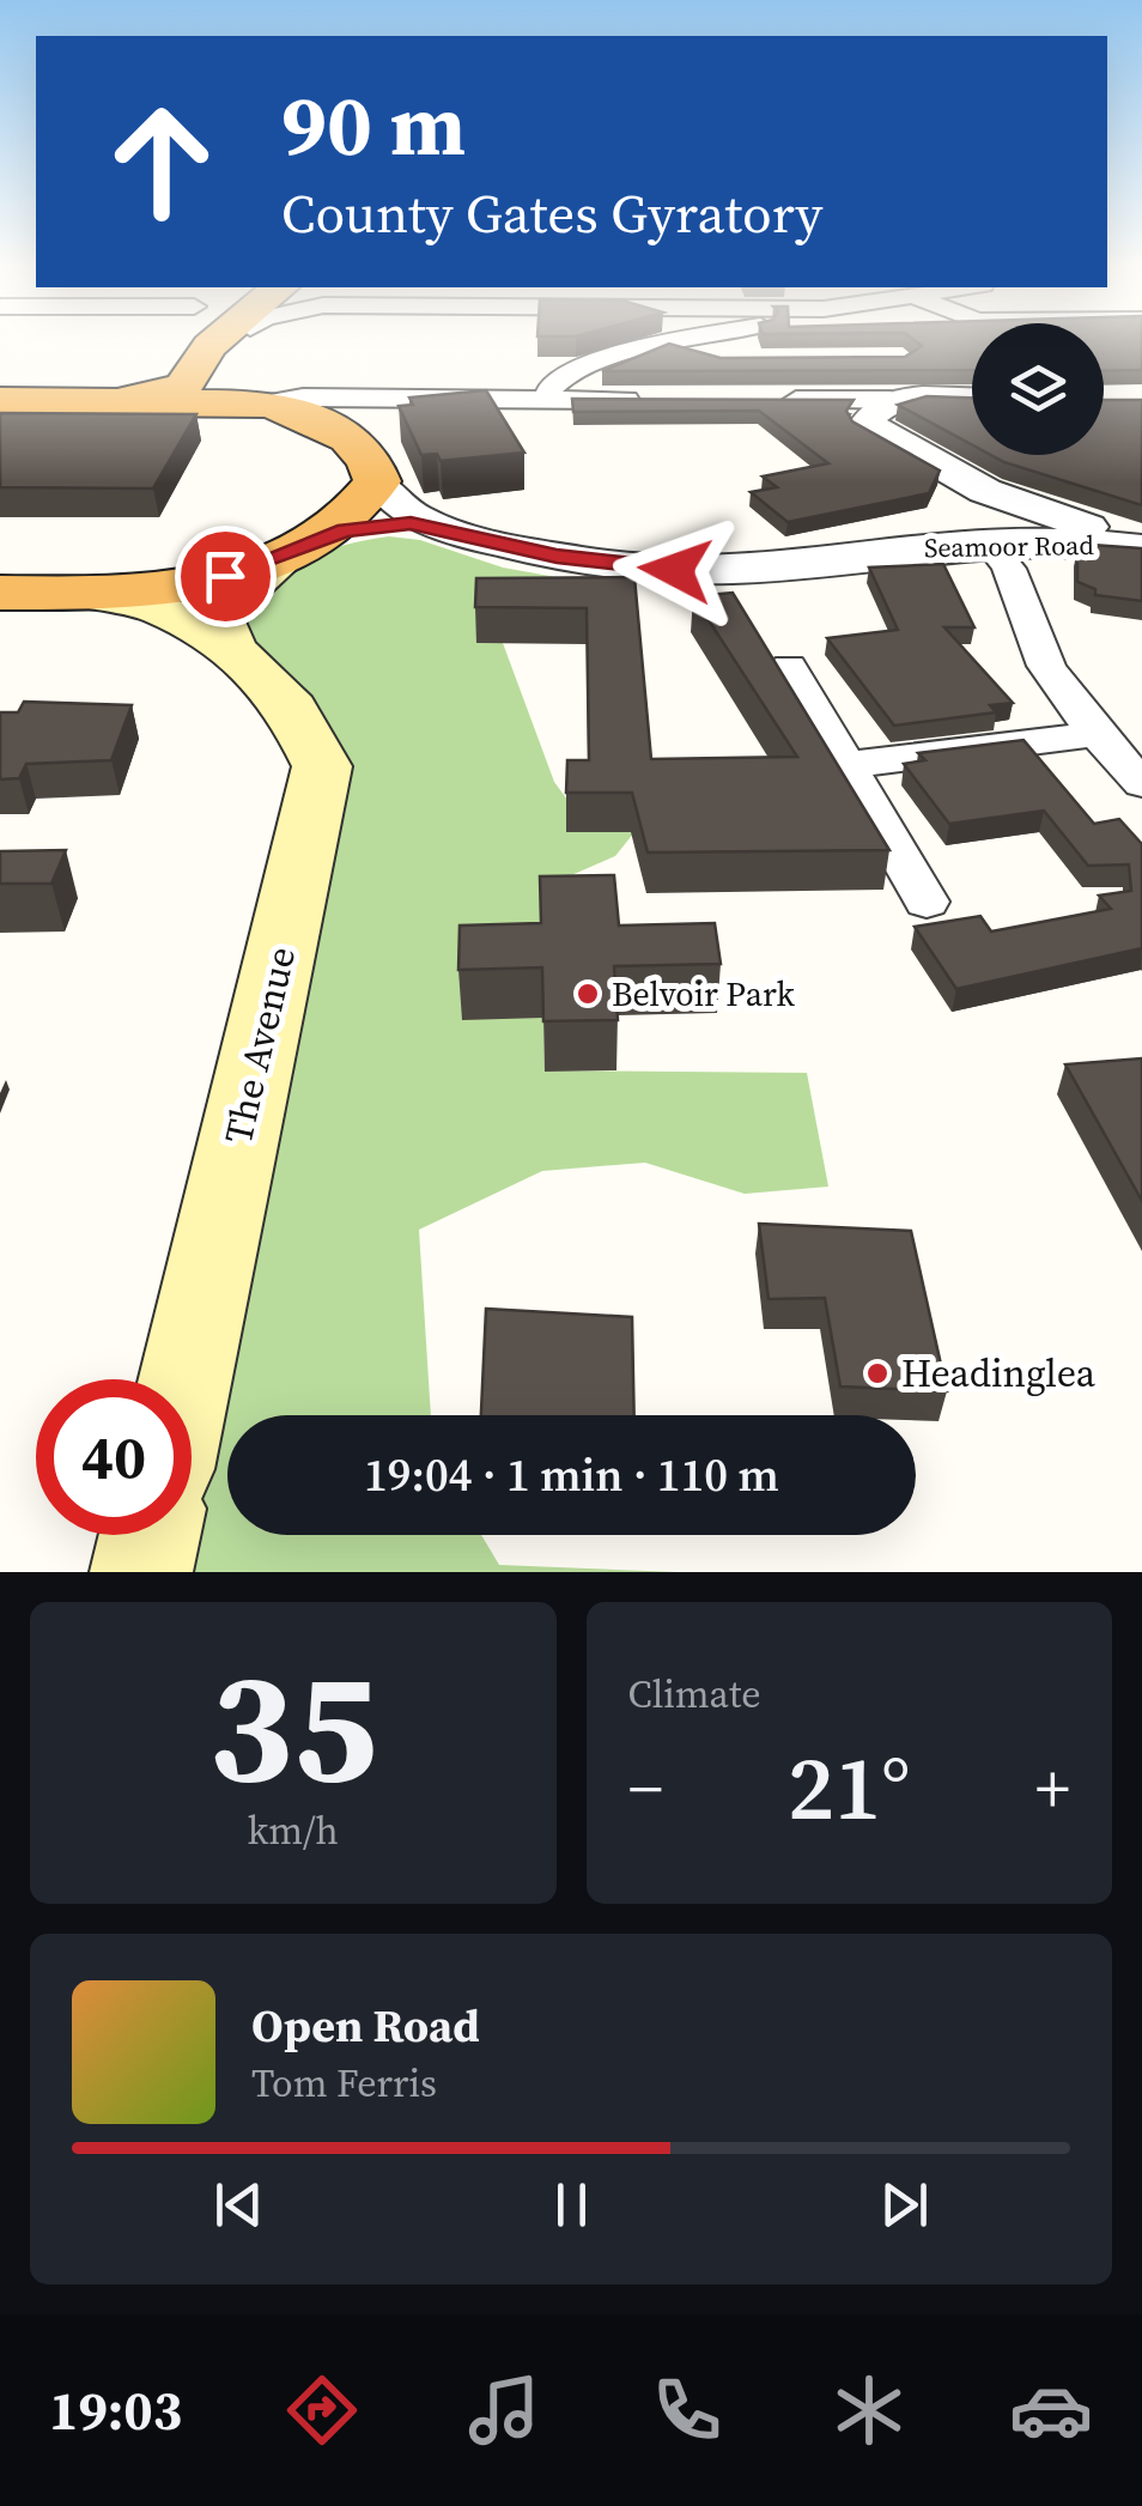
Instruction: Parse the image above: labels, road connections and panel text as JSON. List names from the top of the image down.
{
  "streets": {
    "main road": ["The Avenue"],
    "street": ["Seamoor Road"]
  },
  "places": ["Belvoir Park", "Headinglea"],
  "page": {
    "turn": ["90 m", "County Gates Gyratory"],
    "limit": "40",
    "trip": "19:04 · 1 min · 110 m",
    "tile": [
      ["35", "km/h"],
      "Climate"
    ],
    "heat": ["−", "21°", "+"],
    "song": ["Open Road", "Tom Ferris"],
    "tabs": "19:03"
  }
}
